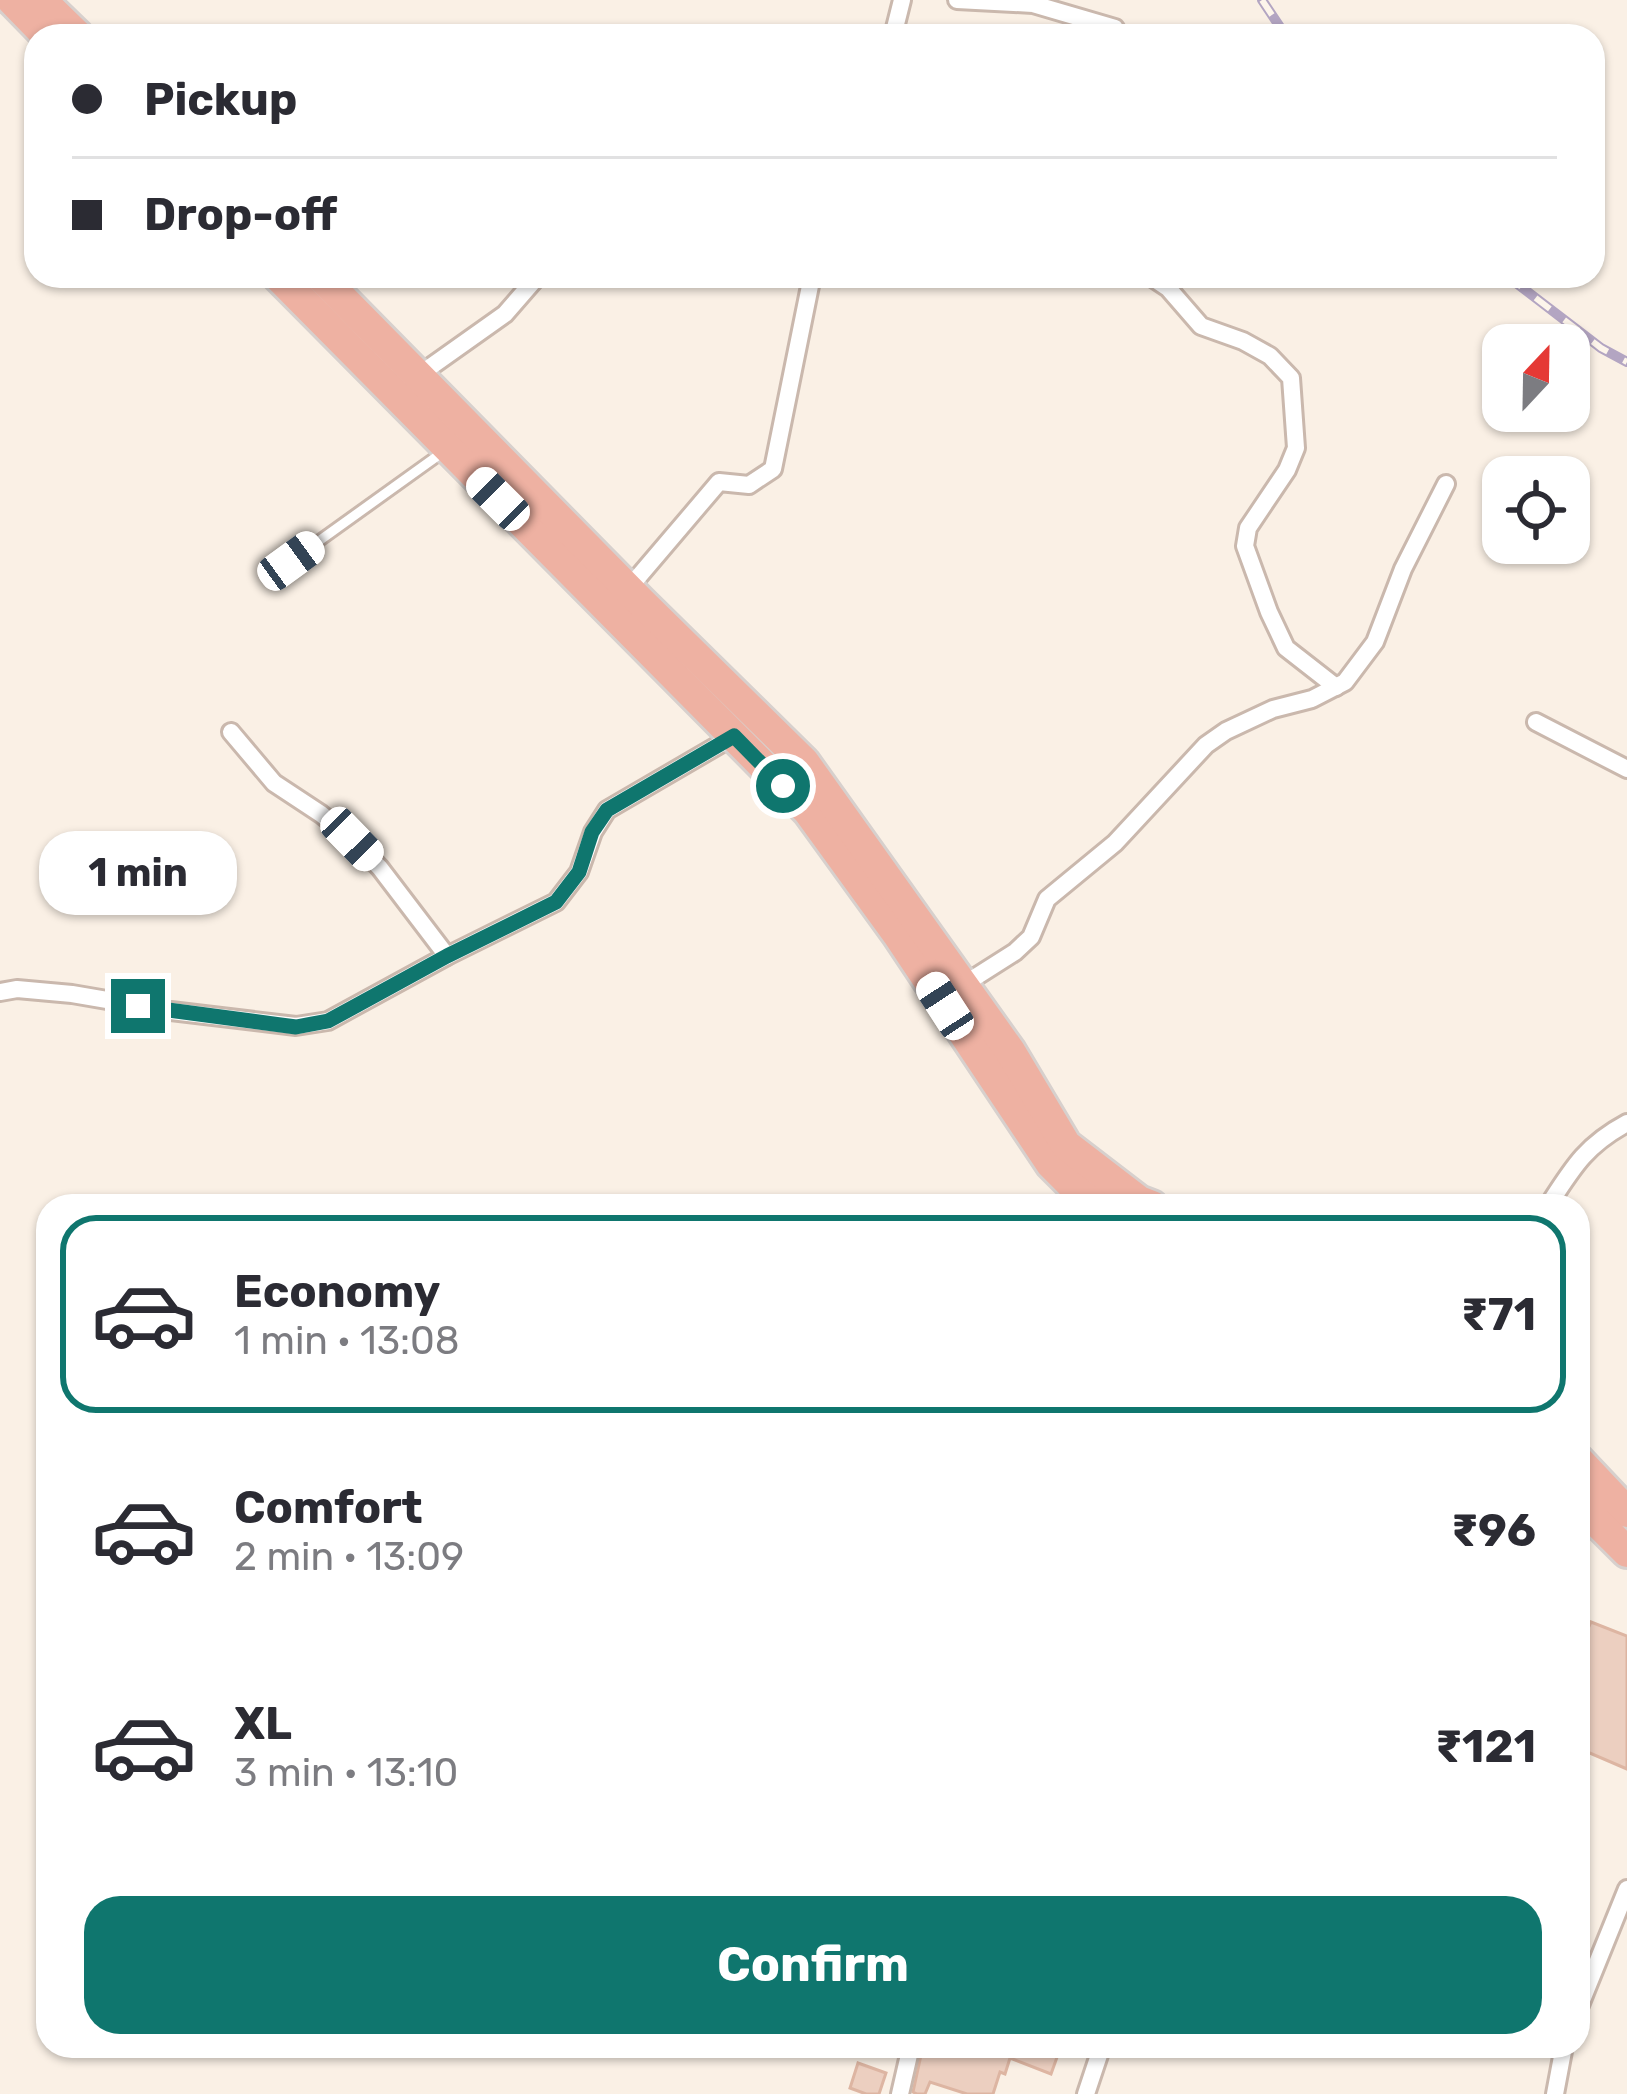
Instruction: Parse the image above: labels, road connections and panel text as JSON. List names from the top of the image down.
{
  "north": "top",
  "page": {
    "banner": ["Pickup", "Drop-off"],
    "bubble": "1 min",
    "list": [
      {
        "name": "Economy",
        "note": "1 min · 13:08",
        "value": "₹71"
      },
      {
        "name": "Comfort",
        "note": "2 min · 13:09",
        "value": "₹96"
      },
      {
        "name": "XL",
        "note": "3 min · 13:10",
        "value": "₹121"
      }
    ],
    "buttons": "Confirm"
  }
}
